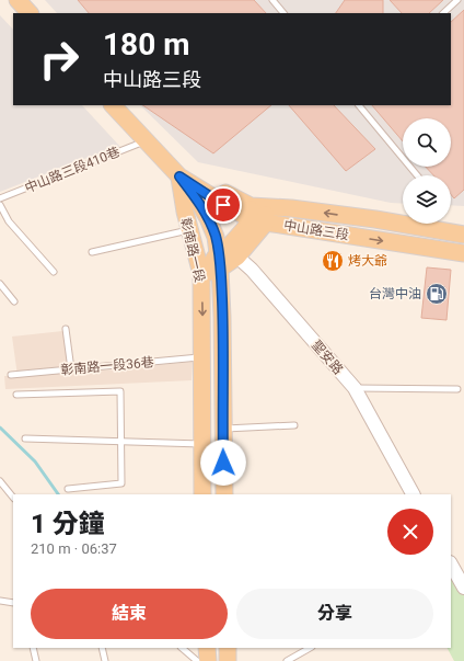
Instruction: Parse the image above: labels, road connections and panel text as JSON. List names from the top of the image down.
{
  "streets": {
    "main road": ["中山路三段", "彰南路一段"],
    "street": ["聖安路"],
    "lane": ["中山路三段410巷", "彰南路一段36巷"]
  },
  "crossings": [
    ["中山路三段410巷", "中山路三段"],
    ["中山路三段", "彰南路一段"],
    ["彰南路一段", "聖安路"],
    ["彰南路一段", "彰南路一段36巷"]
  ],
  "places": {
    "restaurant": ["烤大爺"],
    "fuel station": ["台灣中油"]
  },
  "page": {
    "turn": ["180 m", "中山路三段"],
    "heading": ["1 分鐘", "210 m · 06:37"],
    "buttons": ["結束", "分享"]
  }
}
